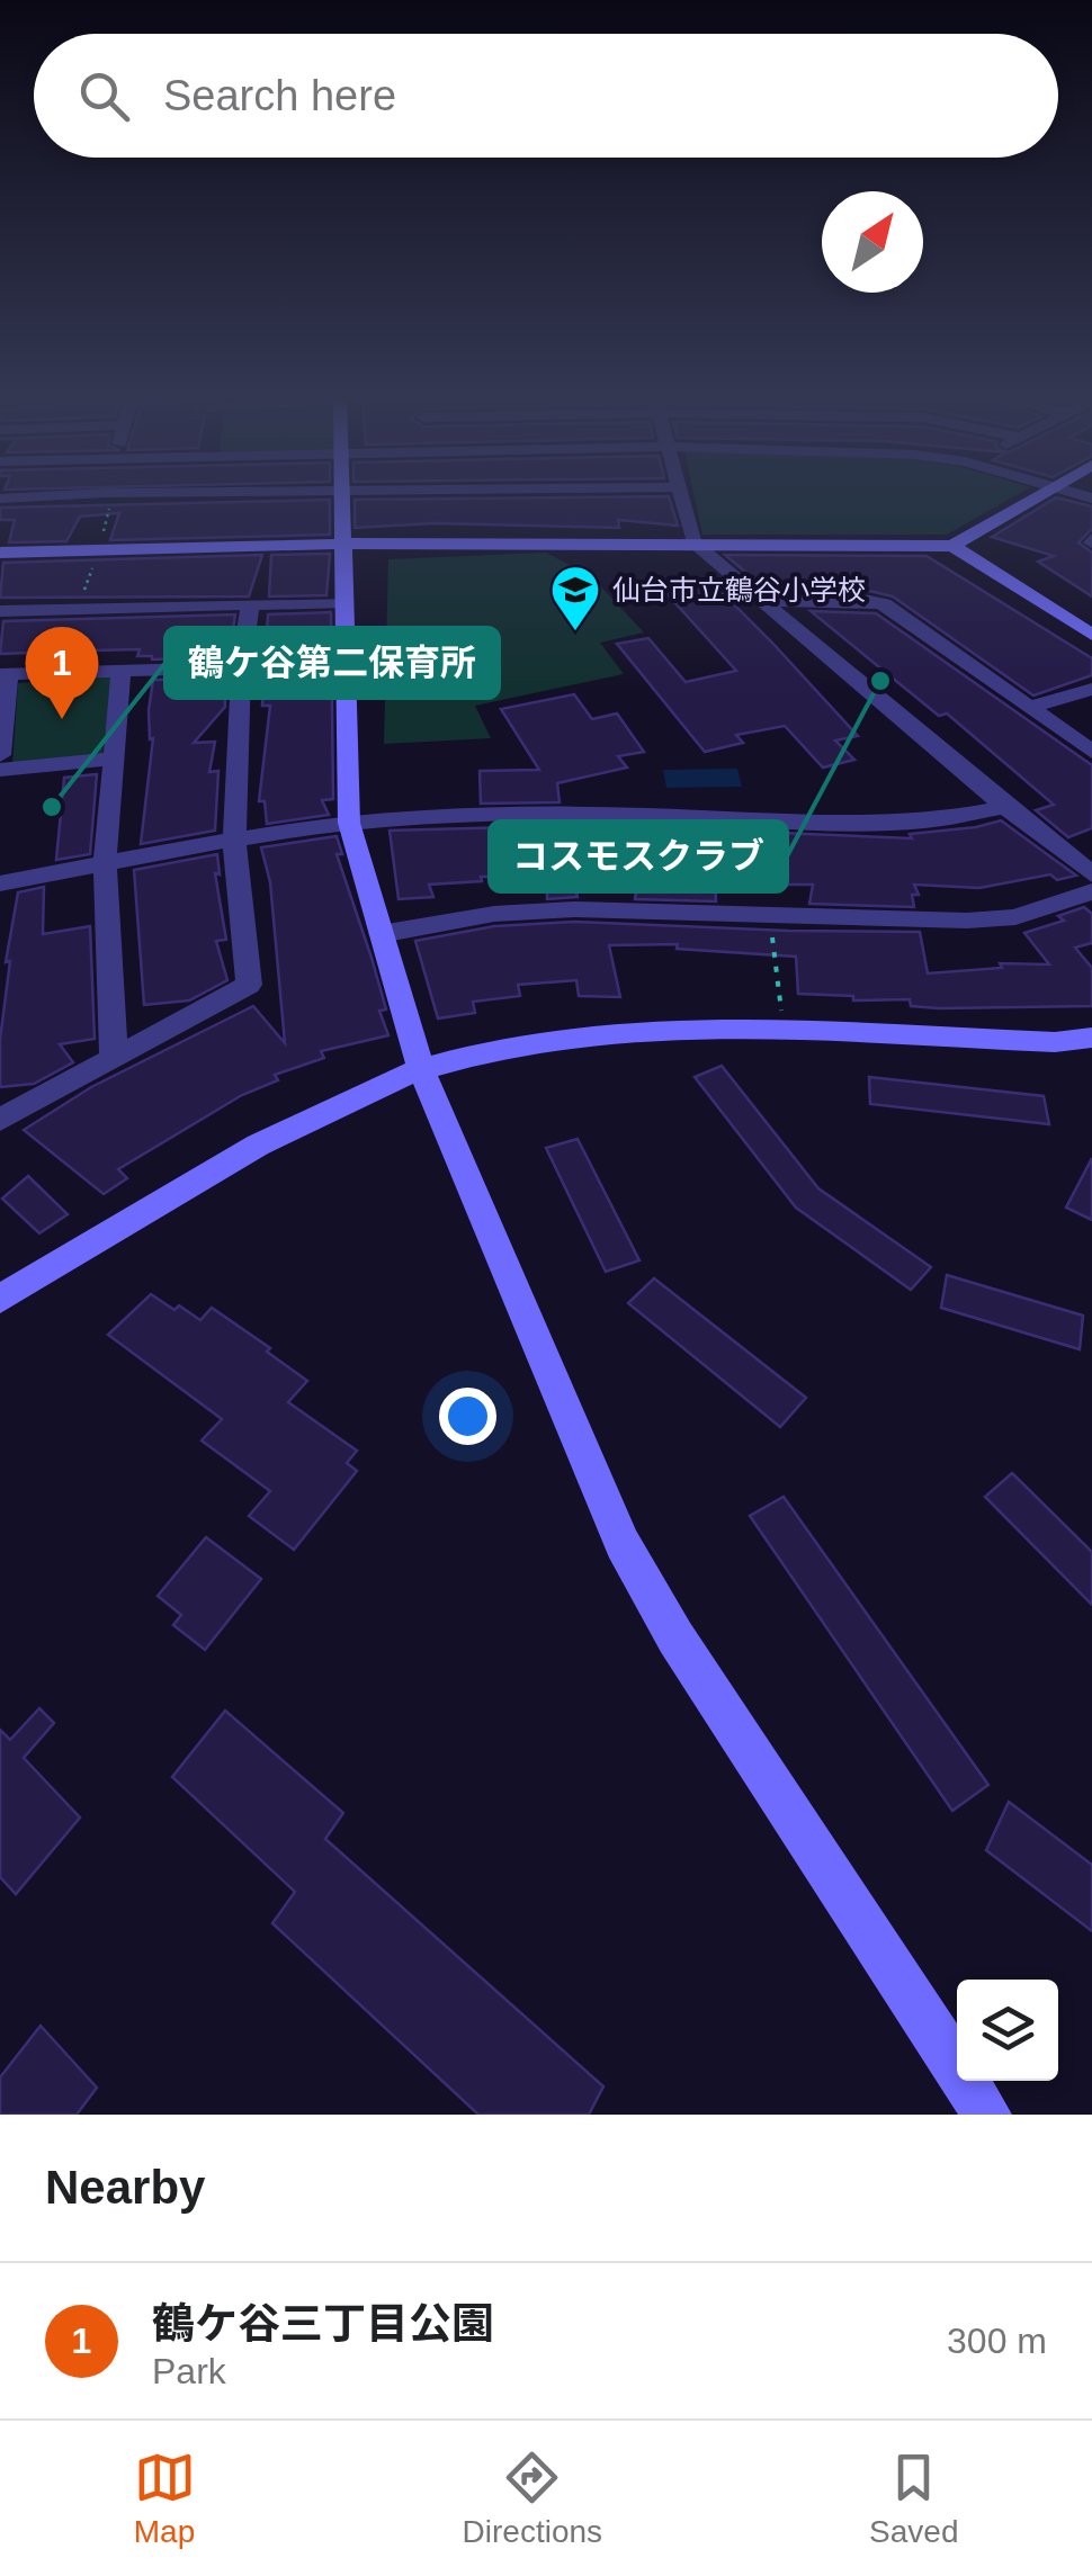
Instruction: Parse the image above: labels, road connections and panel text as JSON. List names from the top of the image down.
{
  "places": {
    "school or university": ["仙台市立鶴谷小学校"],
    "other": ["コスモスクラブ", "鶴ケ谷第二保育所"]
  },
  "north": "top right",
  "page": {
    "search": "Search here",
    "pins": "1",
    "heading": "Nearby",
    "list": [
      {
        "mark": "1",
        "name": "鶴ケ谷三丁目公園",
        "note": "Park",
        "value": "300 m"
      }
    ],
    "nav": ["Map", "Directions", "Saved"]
  }
}
